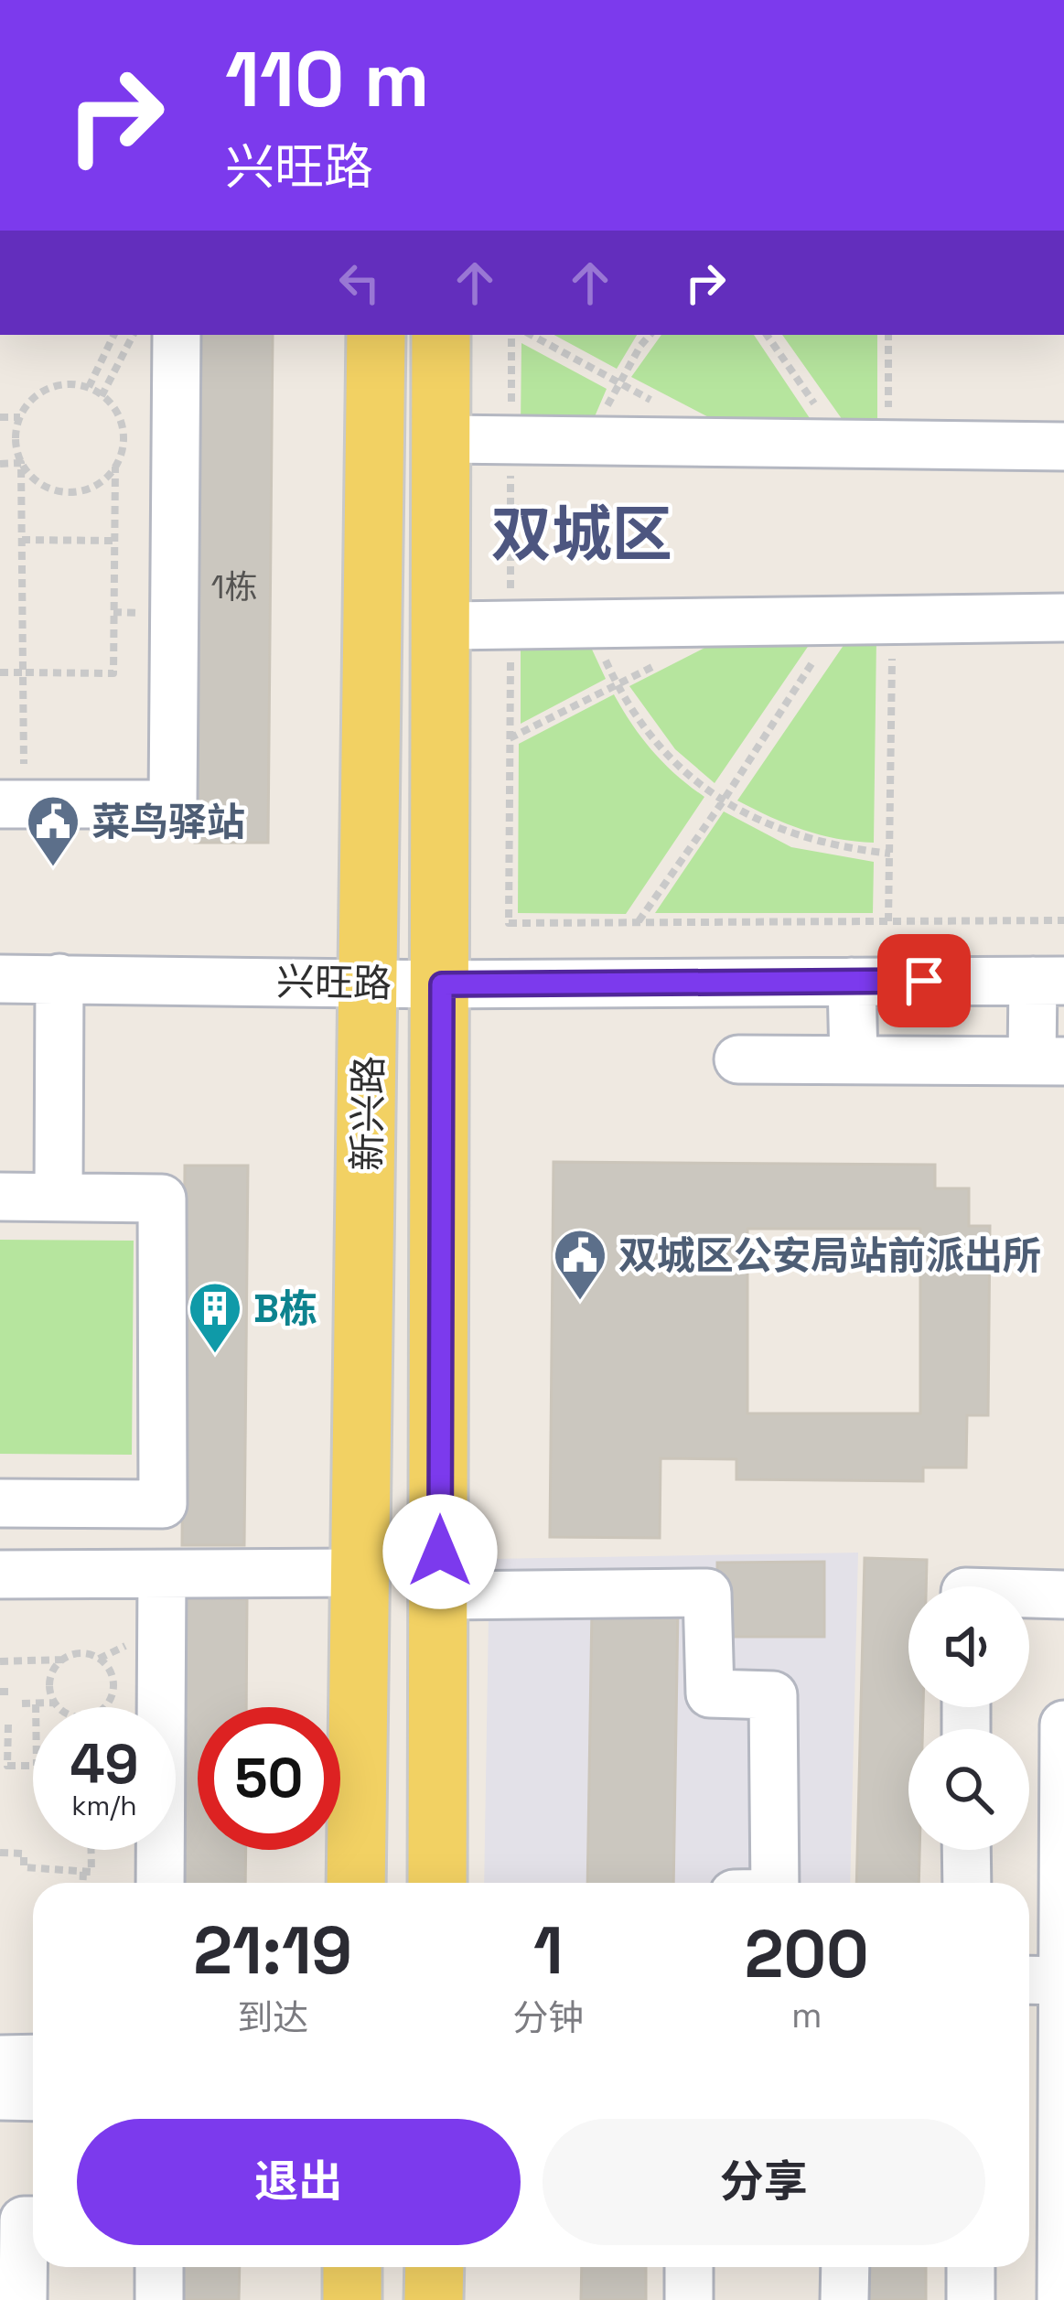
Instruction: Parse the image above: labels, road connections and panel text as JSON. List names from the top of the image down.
{
  "streets": {
    "main road": ["新兴路"],
    "street": ["兴旺路"]
  },
  "crossings": [
    ["兴旺路", "新兴路"]
  ],
  "districts": ["双城区"],
  "places": {
    "public building": ["菜鸟驿站", "双城区公安局站前派出所"],
    "building": ["B栋"]
  },
  "house_numbers": ["1栋"],
  "page": {
    "turn": ["110 m", "兴旺路"],
    "speed": "49 km/h",
    "limit": "50",
    "eta": [
      "21:19",
      "到达",
      "1",
      "分钟",
      "200",
      "m"
    ],
    "buttons": ["退出", "分享"]
  }
}
